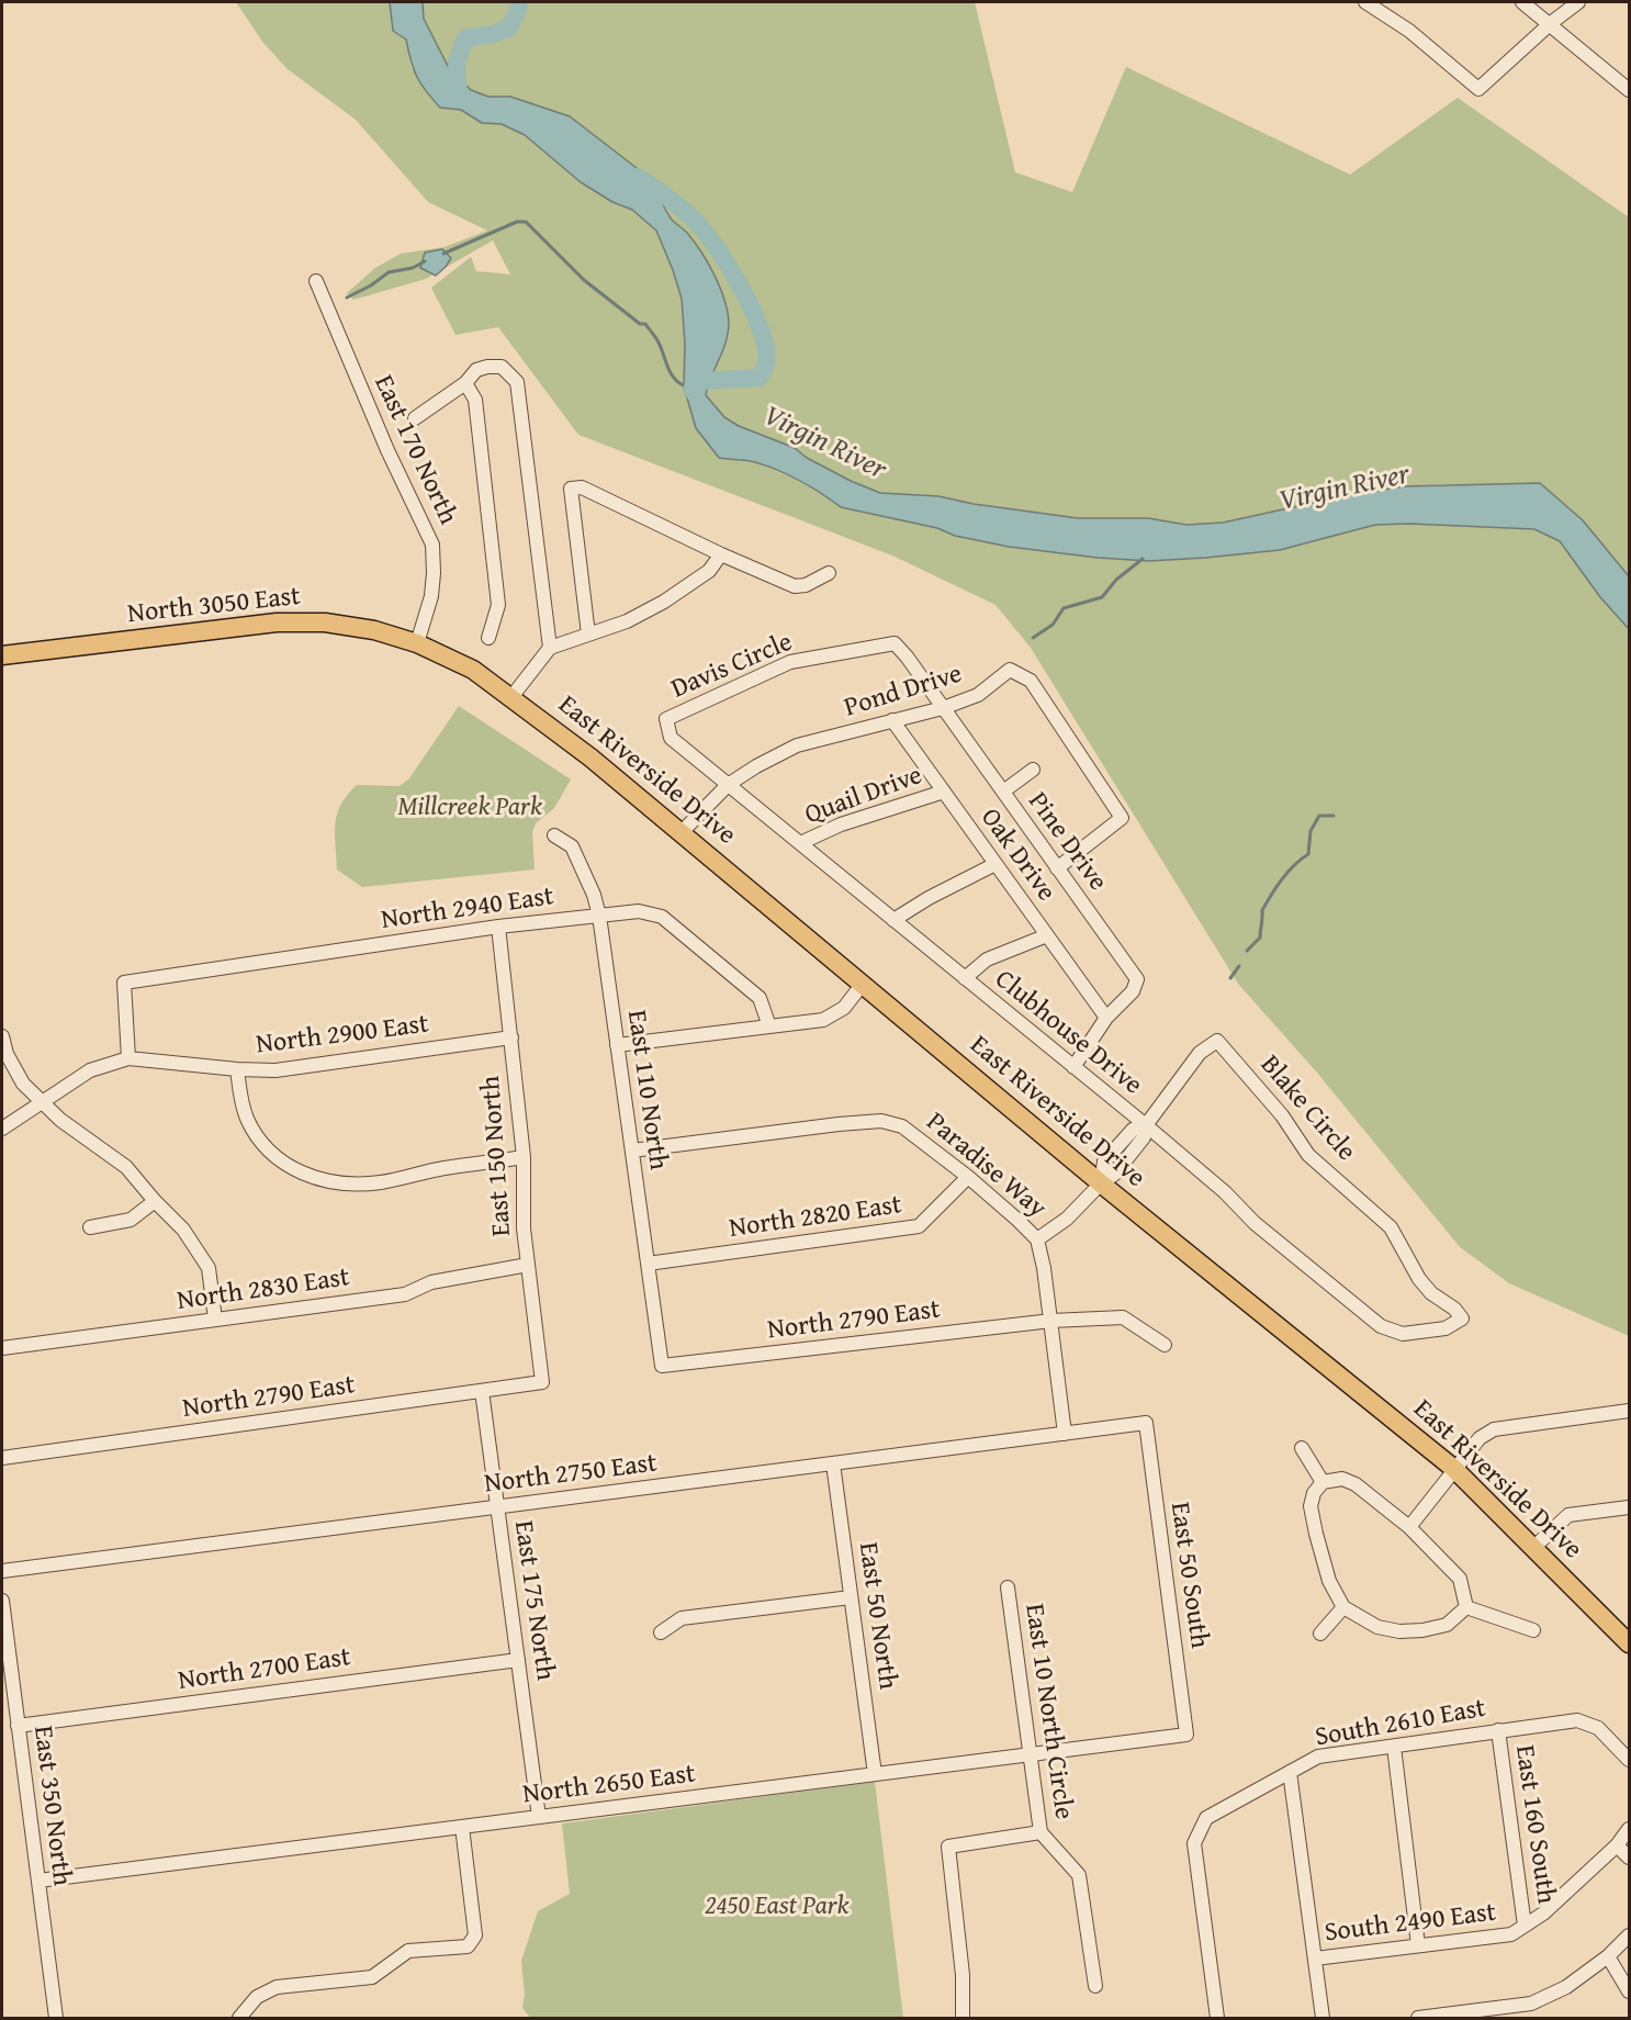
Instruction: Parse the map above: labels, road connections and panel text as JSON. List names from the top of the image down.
{
  "streets": {
    "main road": ["North 3050 East", "East Riverside Drive"],
    "street": [
      "East 170 North",
      "Davis Circle",
      "Pond Drive",
      "Quail Drive",
      "Pine Drive",
      "Oak Drive",
      "North 2940 East",
      "Clubhouse Drive",
      "North 2900 East",
      "East 110 North",
      "Blake Circle",
      "East 150 North",
      "Paradise Way",
      "North 2820 East",
      "North 2830 East",
      "North 2790 East",
      "North 2750 East",
      "East 50 South",
      "East 175 North",
      "East 50 North",
      "North 2700 East",
      "East 10 North Circle",
      "South 2610 East",
      "North 2650 East",
      "East 350 North",
      "East 160 South",
      "South 2490 East"
    ]
  },
  "crossings": [
    ["East 170 North", "North 3050 East"],
    ["East 170 North", "East Riverside Drive"],
    ["North 3050 East", "East Riverside Drive"],
    ["Davis Circle", "Pine Drive"],
    ["Davis Circle", "Clubhouse Drive"],
    ["Pond Drive", "East Riverside Drive"],
    ["Pond Drive", "Pine Drive"],
    ["Pond Drive", "Oak Drive"],
    ["Pond Drive", "Clubhouse Drive"],
    ["Quail Drive", "Oak Drive"],
    ["Quail Drive", "Clubhouse Drive"],
    ["Pine Drive", "Oak Drive"],
    ["Pine Drive", "Clubhouse Drive"],
    ["North 2940 East", "North 2900 East"],
    ["North 2940 East", "East 110 North"],
    ["North 2940 East", "East 150 North"],
    ["Clubhouse Drive", "Blake Circle"],
    ["North 2900 East", "East 150 North"],
    ["East 110 North", "Paradise Way"],
    ["East 110 North", "North 2820 East"],
    ["East 110 North", "North 2790 East"],
    ["East 150 North", "North 2830 East"],
    ["East 150 North", "North 2790 East"],
    ["Paradise Way", "North 2820 East"],
    ["Paradise Way", "North 2790 East"],
    ["Paradise Way", "North 2750 East"],
    ["North 2790 East", "East 175 North"],
    ["North 2750 East", "East 50 South"],
    ["North 2750 East", "East 175 North"],
    ["North 2750 East", "East 50 North"],
    ["East 50 South", "North 2650 East"],
    ["East 175 North", "North 2700 East"],
    ["East 175 North", "North 2650 East"],
    ["East 50 North", "North 2650 East"],
    ["North 2700 East", "East 350 North"],
    ["East 10 North Circle", "North 2650 East"],
    ["South 2610 East", "East 160 South"],
    ["North 2650 East", "East 350 North"],
    ["East 160 South", "South 2490 East"]
  ],
  "water": ["Virgin River"],
  "parks": ["Millcreek Park", "2450 East Park"]
}
